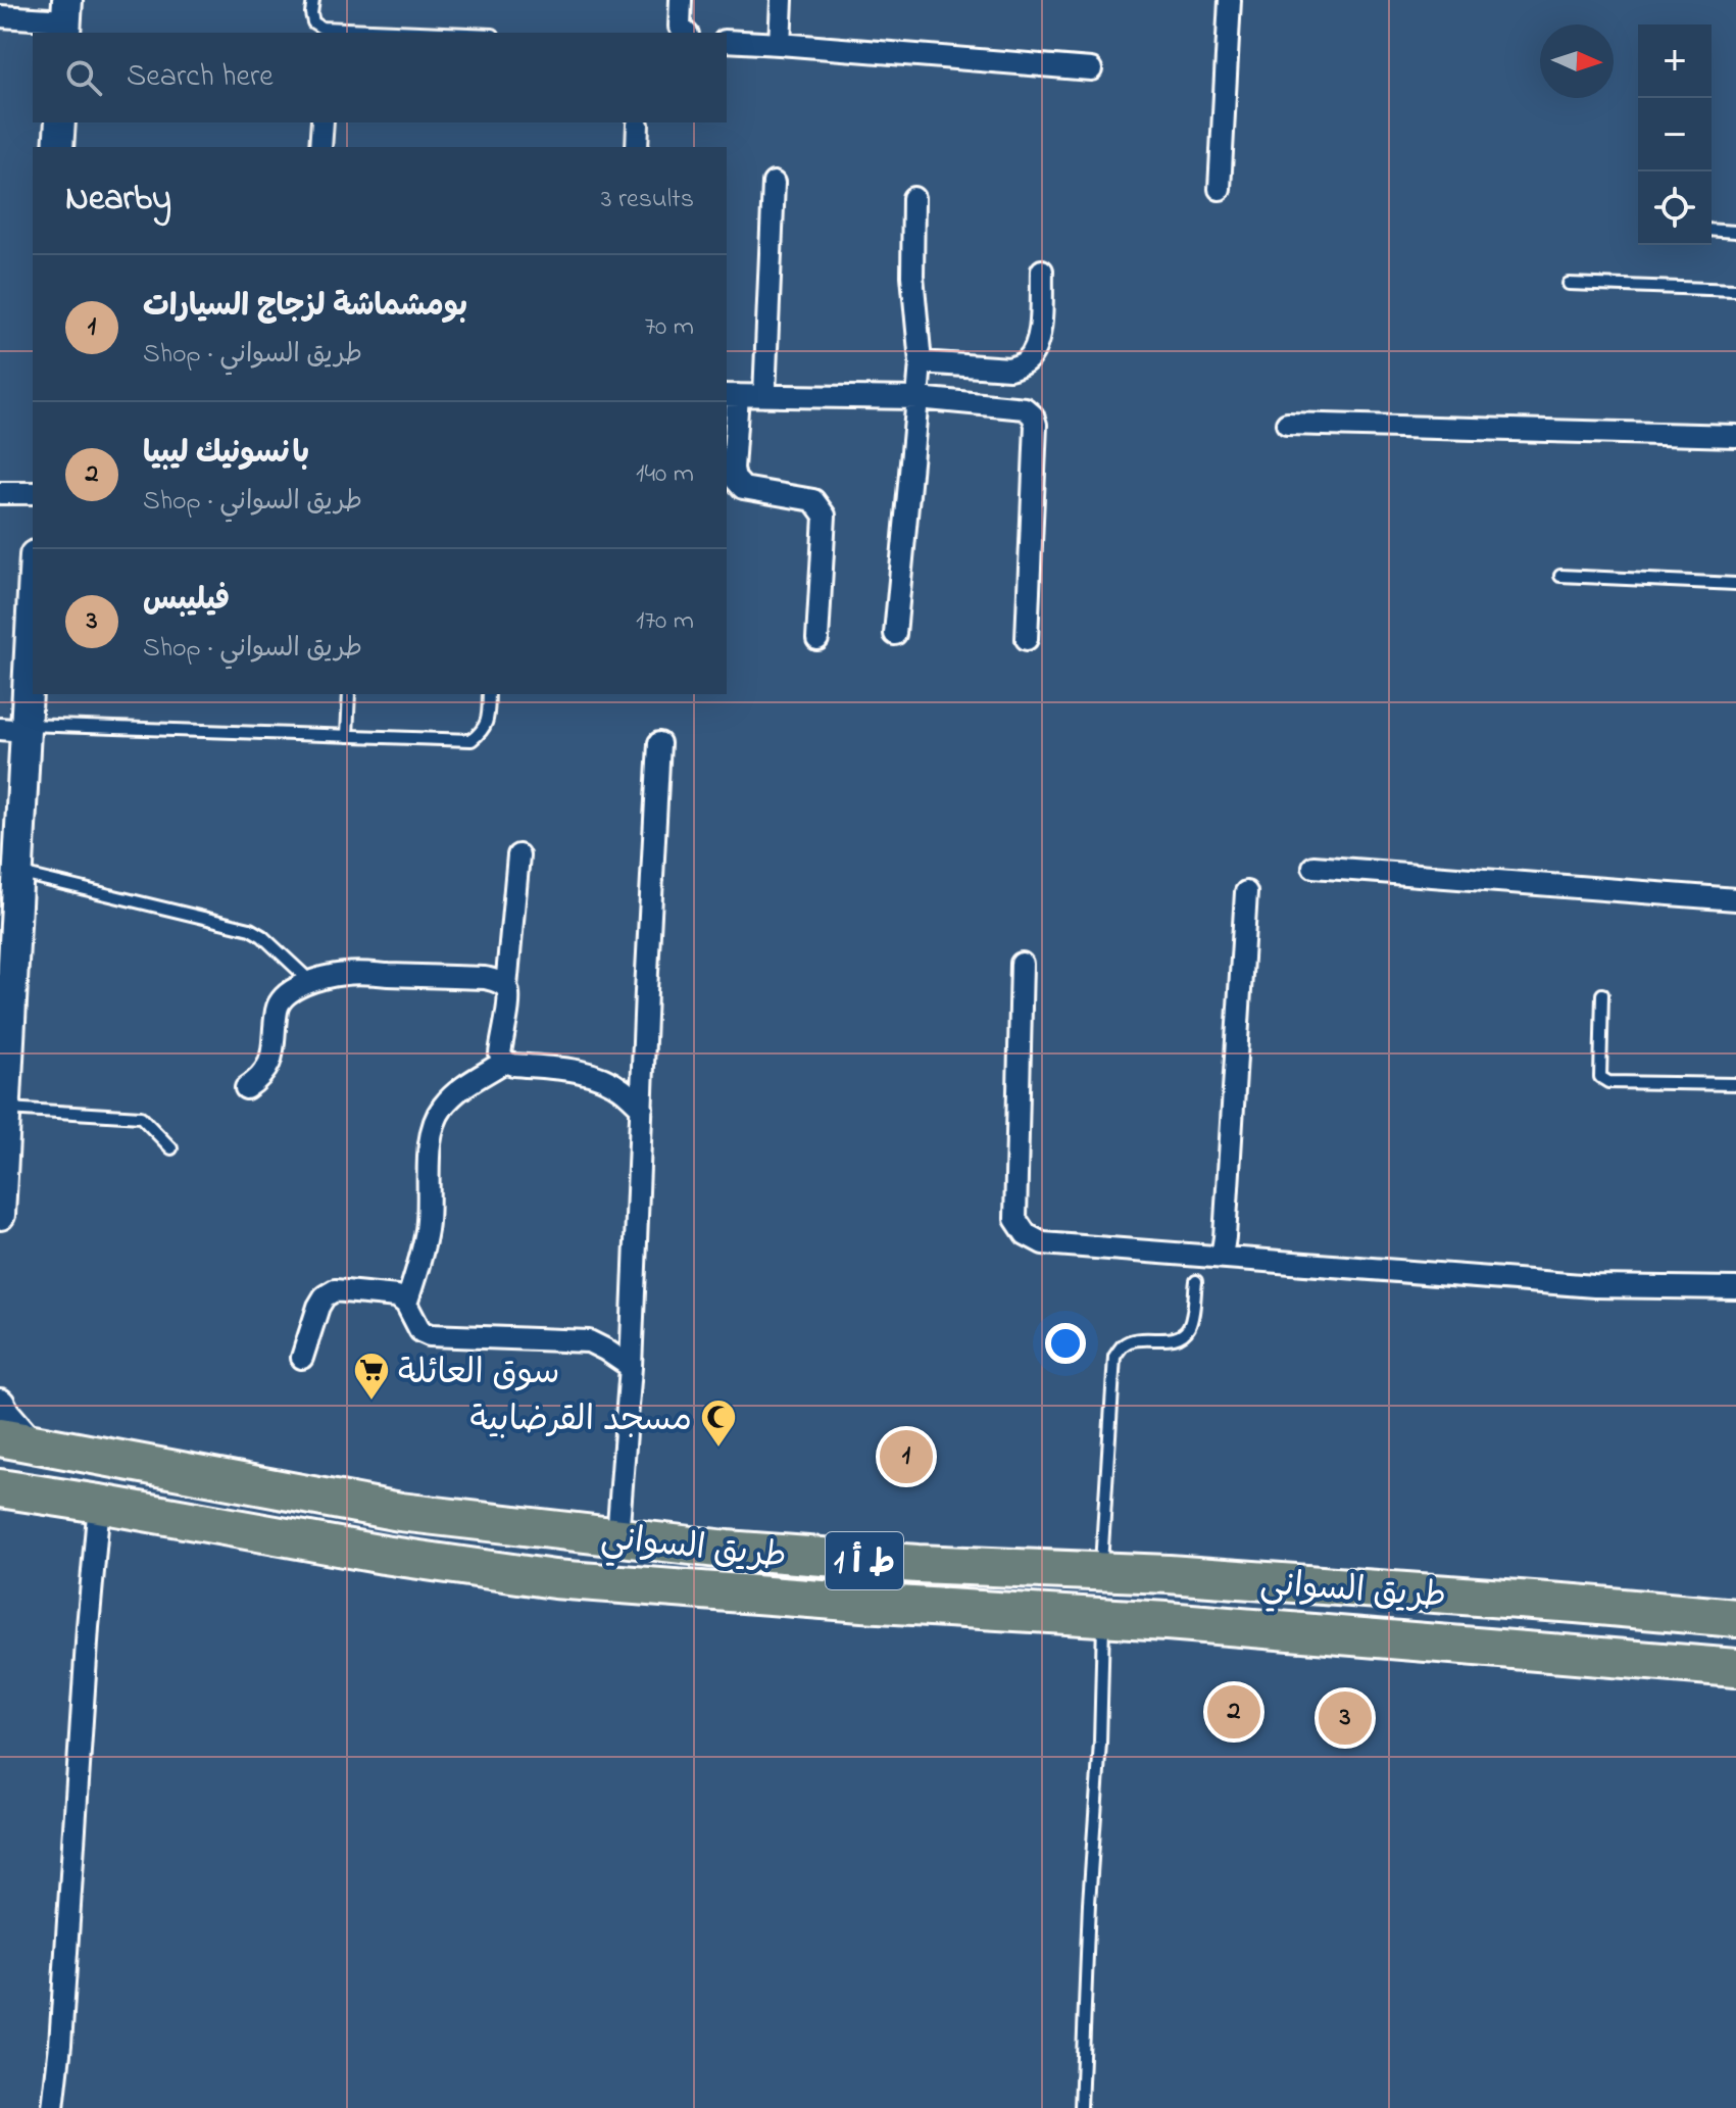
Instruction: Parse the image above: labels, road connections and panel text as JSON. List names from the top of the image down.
{
  "streets": {
    "highway": ["طريق السواني", "ط أ 1"]
  },
  "places": {
    "supermarket": ["سوق العائلة"],
    "mosque": ["مسجد القرضابية"]
  },
  "north": "right",
  "page": {
    "map_buttons": ["+", "−"],
    "search": "Search here",
    "heading": ["Nearby", "3 results"],
    "list": [
      {
        "mark": "1",
        "name": "بومشماشة لزجاج السيارات",
        "note": "Shop · طريق السواني",
        "value": "70 m"
      },
      {
        "mark": "2",
        "name": "بانسونيك ليبيا",
        "note": "Shop · طريق السواني",
        "value": "140 m"
      },
      {
        "mark": "3",
        "name": "فيليبس",
        "note": "Shop · طريق السواني",
        "value": "170 m"
      }
    ],
    "pins": ["1", "2", "3"]
  }
}
